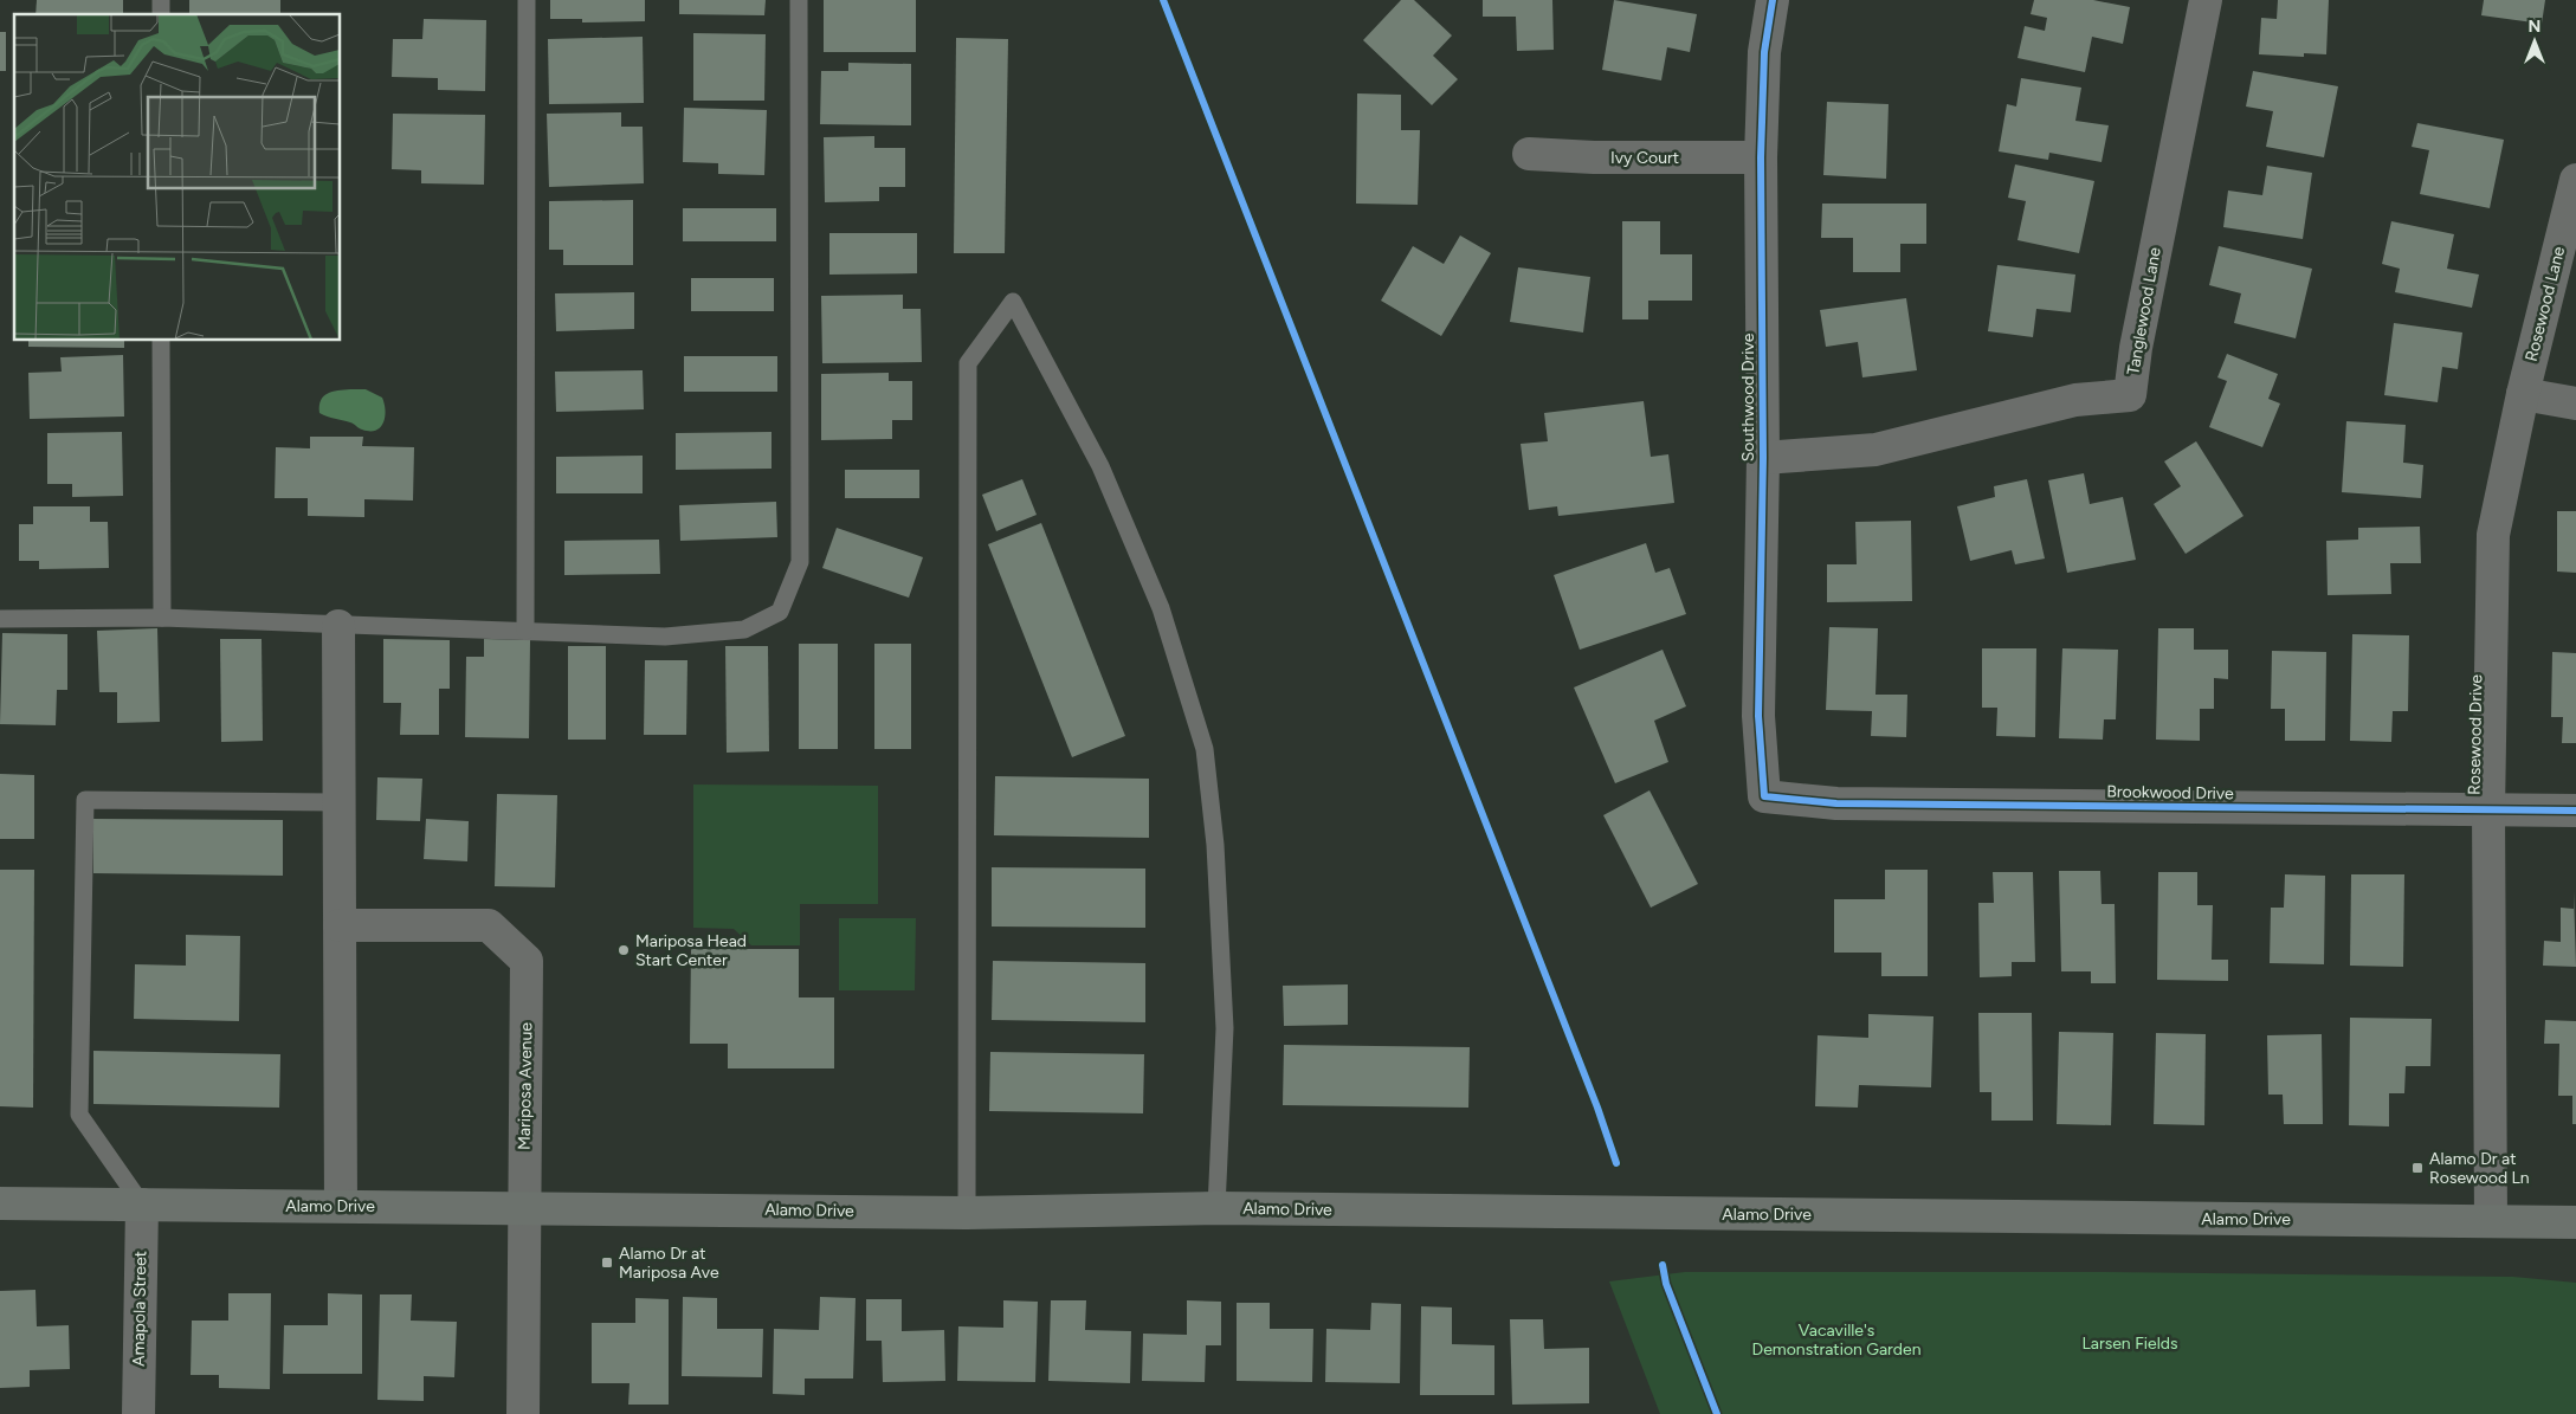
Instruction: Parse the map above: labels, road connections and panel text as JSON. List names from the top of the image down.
{
  "streets": {
    "main road": ["Alamo Drive"],
    "street": [
      "Ivy Court",
      "Rosewood Lane",
      "Tanglewood Lane",
      "Southwood Drive",
      "Rosewood Drive",
      "Brookwood Drive",
      "Mariposa Avenue",
      "Amapola Street"
    ]
  },
  "crossings": [
    ["Ivy Court", "Southwood Drive"],
    ["Rosewood Lane", "Rosewood Drive"],
    ["Tanglewood Lane", "Southwood Drive"],
    ["Southwood Drive", "Brookwood Drive"],
    ["Rosewood Drive", "Brookwood Drive"],
    ["Rosewood Drive", "Alamo Drive"],
    ["Mariposa Avenue", "Alamo Drive"],
    ["Alamo Drive", "Amapola Street"]
  ],
  "parks": ["Vacaville's Demonstration Garden", "Larsen Fields"],
  "places": {
    "other": ["Mariposa Head Start Center"],
    "transit": ["Alamo Dr at Rosewood Ln", "Alamo Dr at Mariposa Ave"]
  },
  "north": "top"
}
